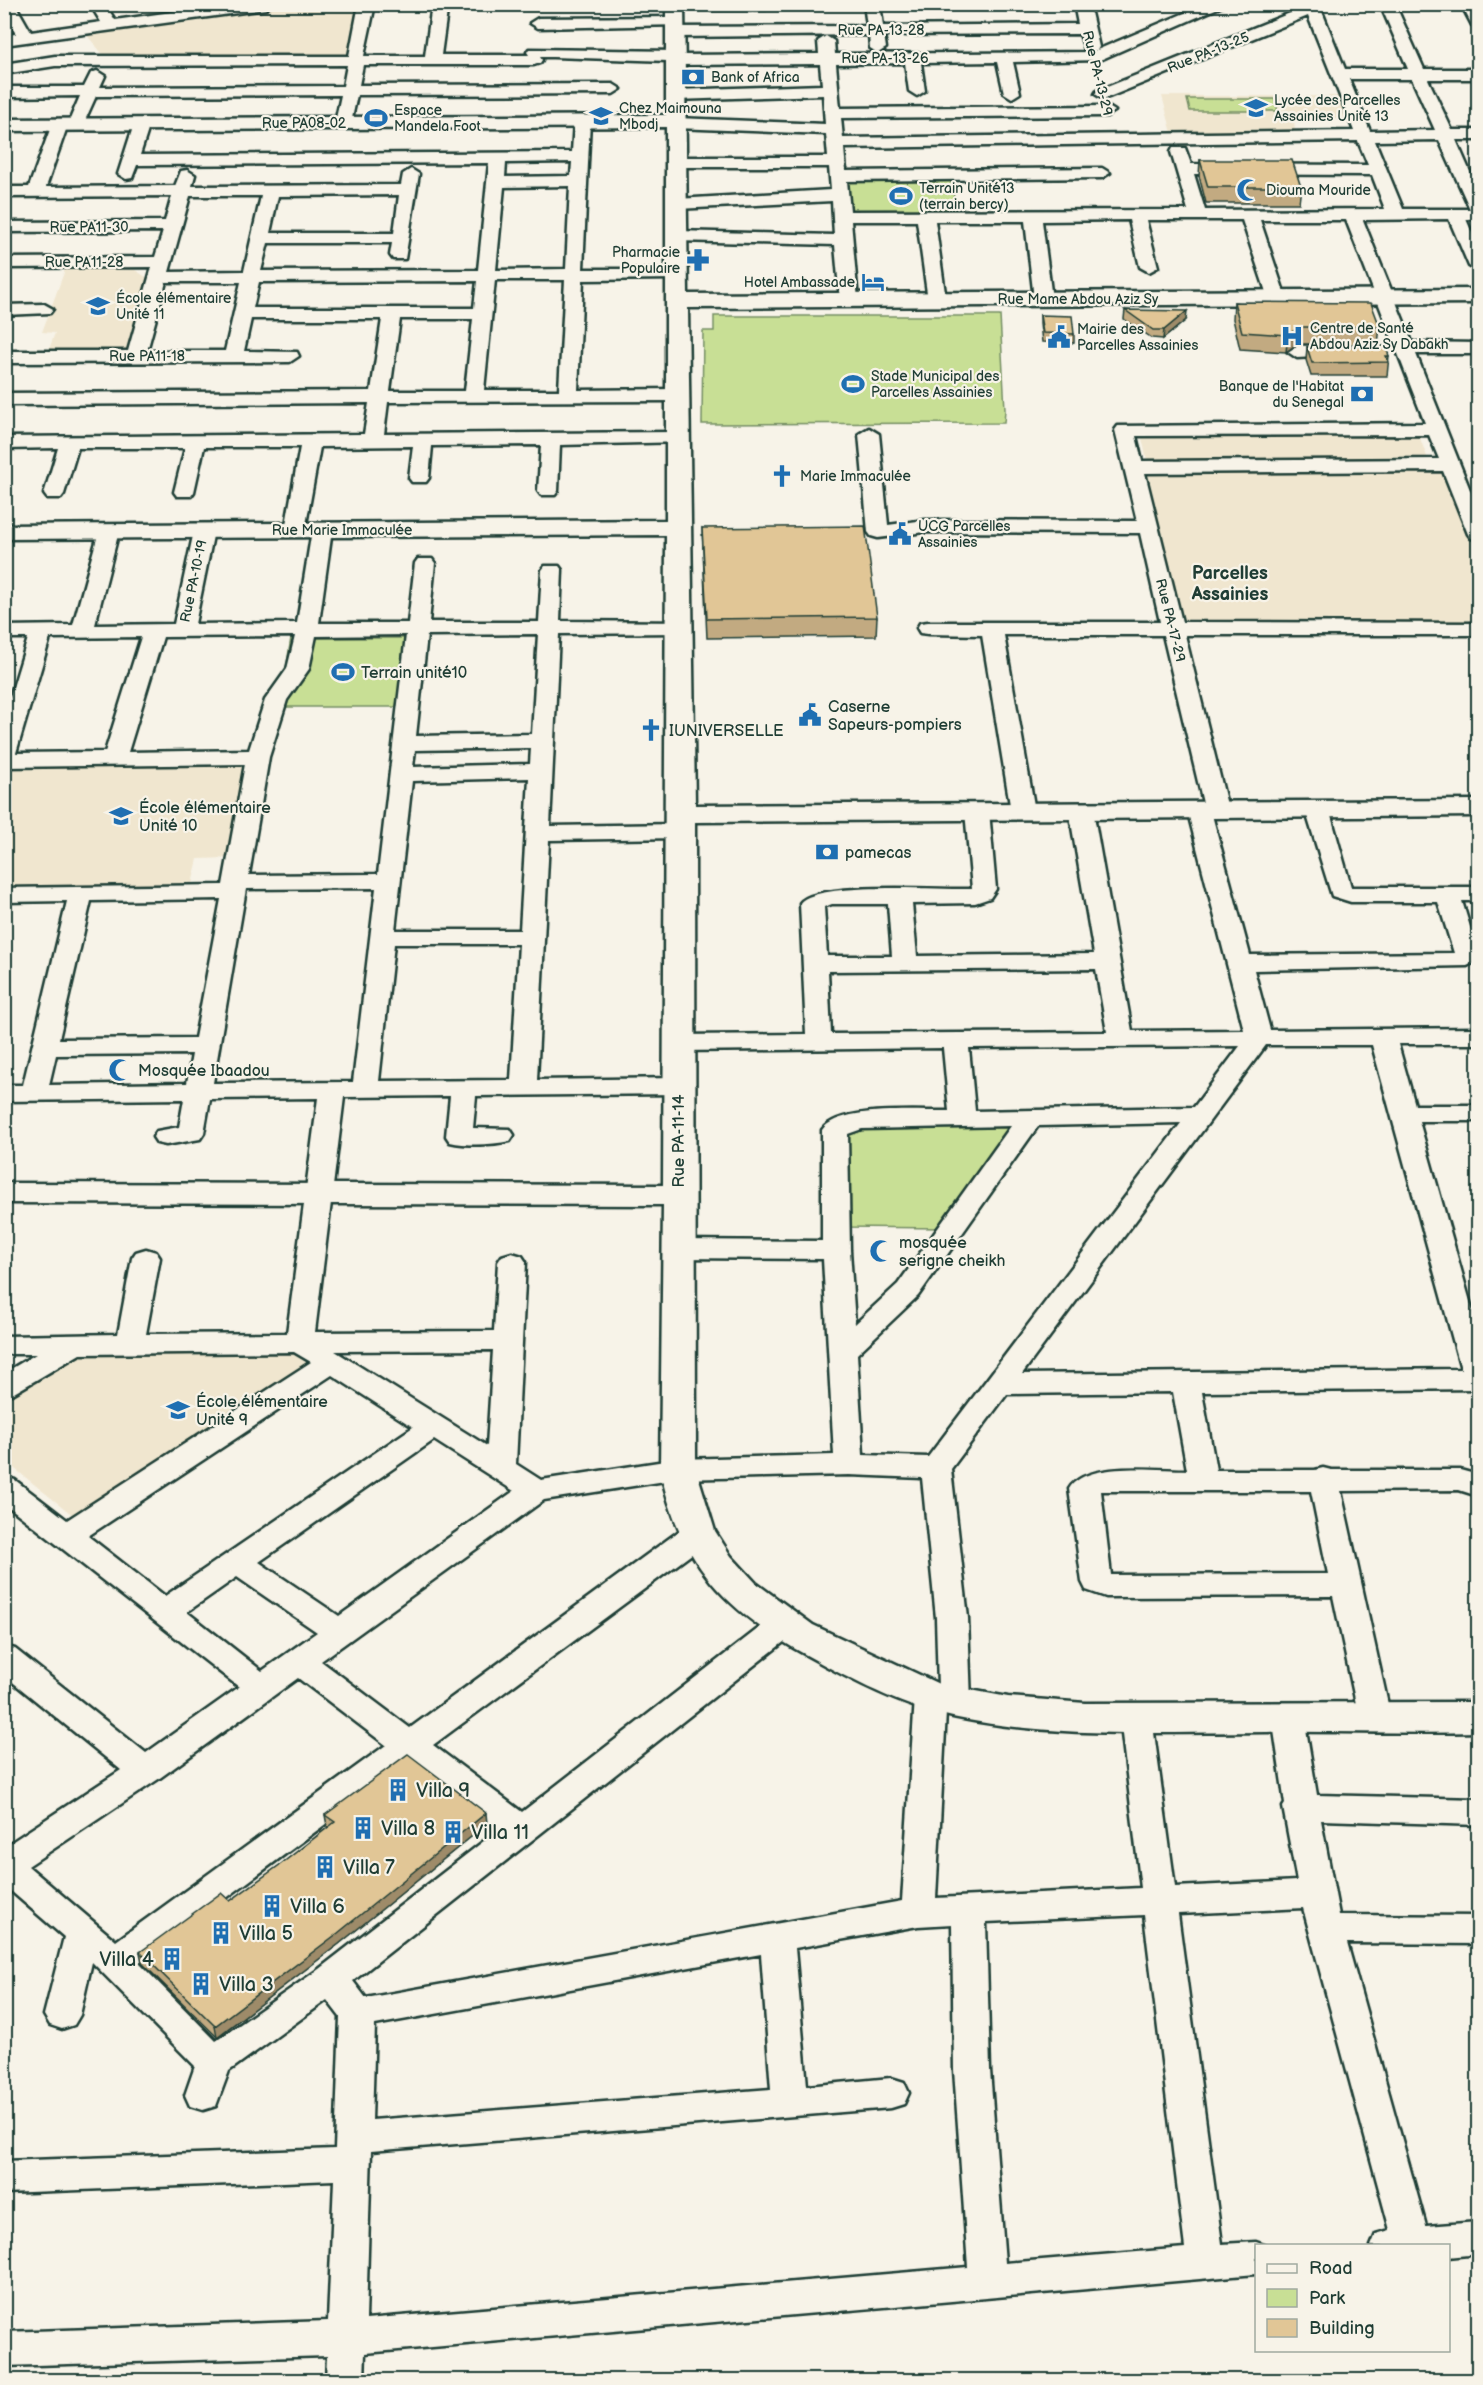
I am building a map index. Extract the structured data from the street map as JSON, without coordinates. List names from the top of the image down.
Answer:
{
  "streets": {
    "street": [
      "Rue PA-13-28",
      "Rue PA-13-25",
      "Rue PA-13-26",
      "Rue PA-13-29",
      "Rue PA08-02",
      "Rue PA11-30",
      "Rue PA11-28",
      "Rue Mame Abdou Aziz Sy",
      "Rue PA11-18",
      "Rue Marie Immaculée",
      "Rue PA-10-19",
      "Rue PA-17-29",
      "Rue PA-11-14"
    ]
  },
  "crossings": [
    ["Rue PA-13-28", "Rue PA-13-29"],
    ["Rue PA-13-28", "Rue PA-11-14"],
    ["Rue PA-13-25", "Rue PA-13-29"],
    ["Rue PA-13-26", "Rue PA-13-29"],
    ["Rue PA-13-26", "Rue PA-11-14"],
    ["Rue PA08-02", "Rue PA-11-14"],
    ["Rue PA11-28", "Rue PA-11-14"],
    ["Rue Mame Abdou Aziz Sy", "Rue PA-11-14"],
    ["Rue Marie Immaculée", "Rue PA-10-19"],
    ["Rue Marie Immaculée", "Rue PA-11-14"]
  ],
  "districts": ["Parcelles Assainies"],
  "places": {
    "bank": ["Bank of Africa", "Banque de l'Habitat du Senegal", "pamecas"],
    "school or university": [
      "Lycée des Parcelles Assainies Unité 13",
      "Chez Maimouna Mbodj",
      "École élémentaire Unité 11",
      "École élémentaire Unité 10",
      "École élémentaire Unité 9"
    ],
    "sports": [
      "Espace Mandela Foot",
      "Terrain Unité13 (terrain bercy)",
      "Stade Municipal des Parcelles Assainies",
      "Terrain unité10"
    ],
    "mosque": ["Diouma Mouride", "Mosquée Ibaadou", "mosquée serigne cheikh"],
    "pharmacy": ["Pharmacie Populaire"],
    "hotel": ["Hotel Ambassade"],
    "hospital": ["Centre de Santé Abdou Aziz Sy Dabakh"],
    "public building": ["Mairie des Parcelles Assainies", "UCG Parcelles Assainies", "Caserne Sapeurs-pompiers"],
    "church": ["Marie Immaculée", "IUNIVERSELLE"],
    "building": [
      "Villa 9",
      "Villa 8",
      "Villa 11",
      "Villa 7",
      "Villa 6",
      "Villa 5",
      "Villa 4",
      "Villa 3"
    ]
  },
  "legend": ["Road", "Park", "Building"]
}
